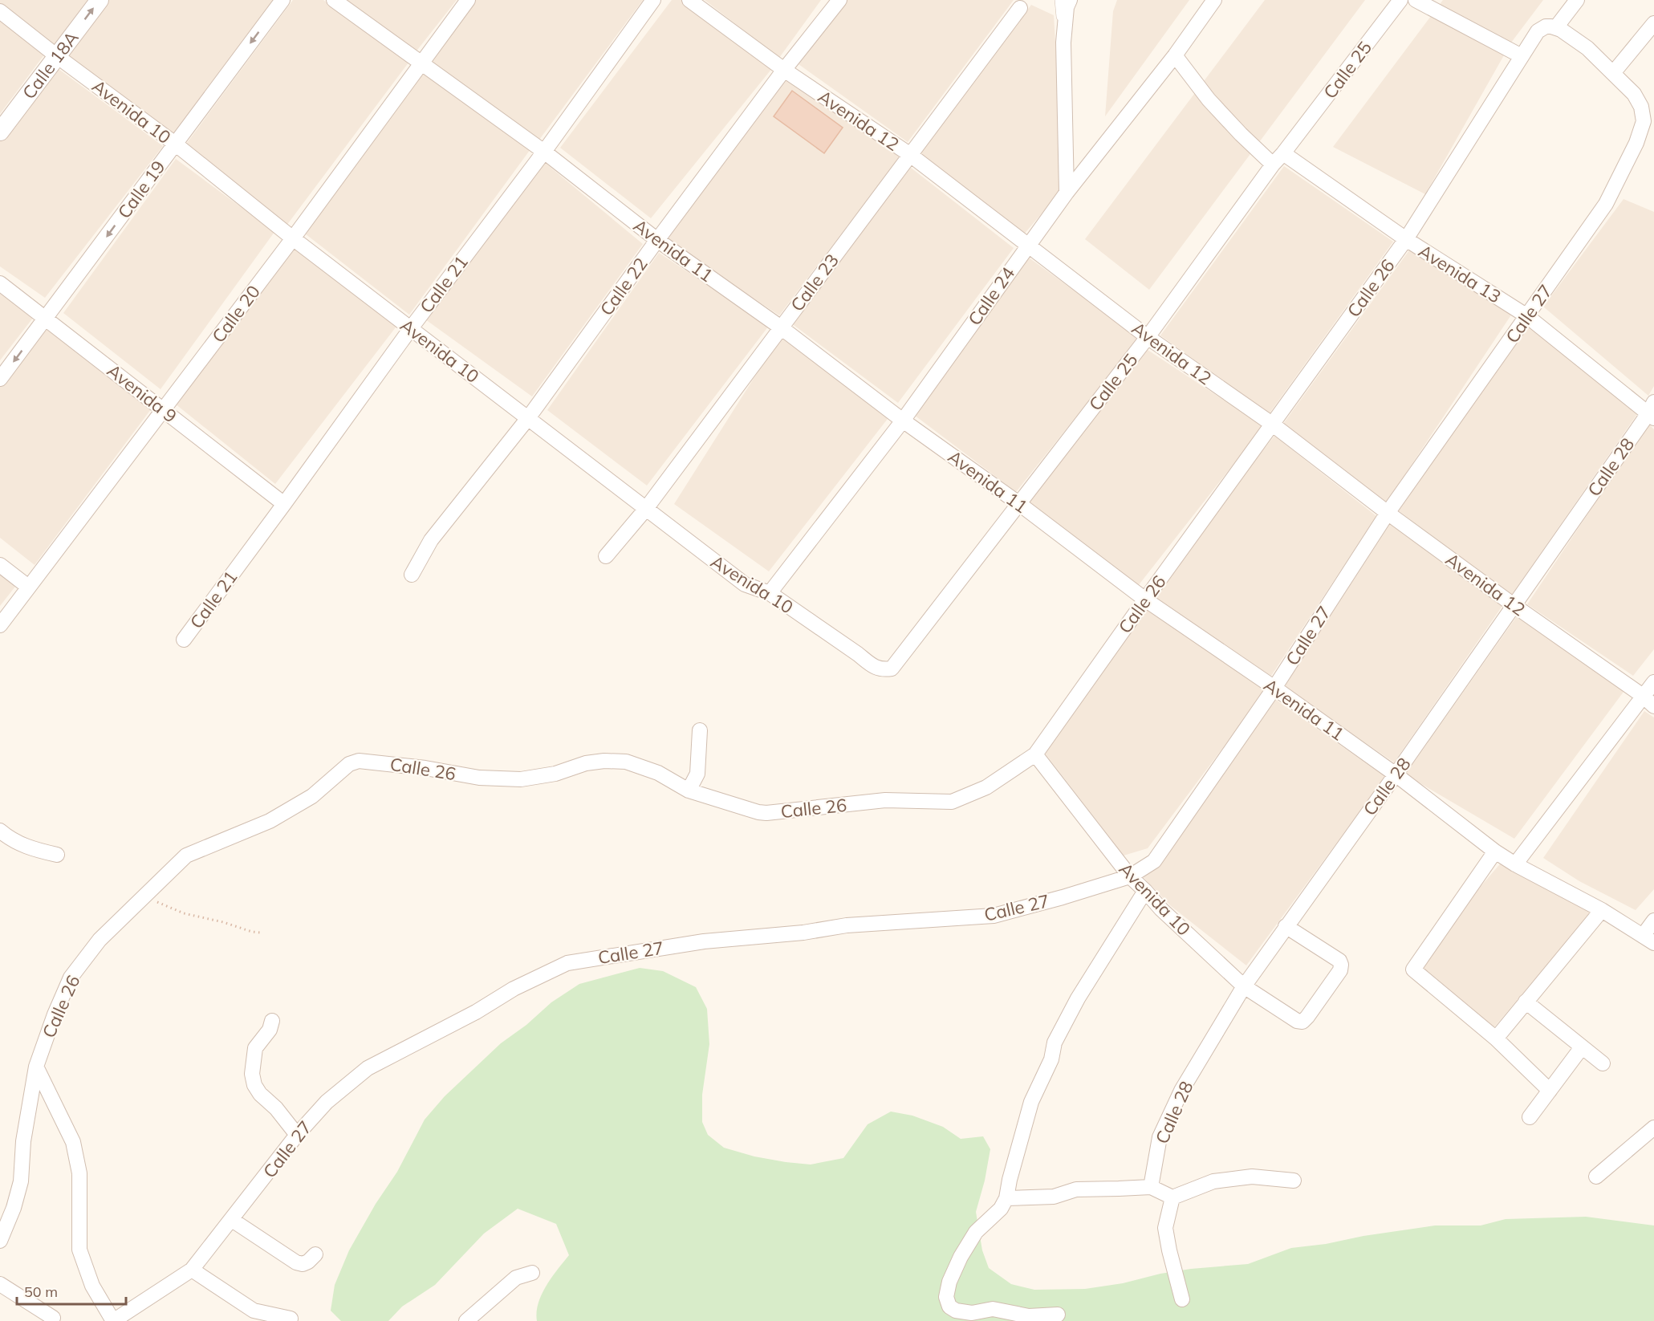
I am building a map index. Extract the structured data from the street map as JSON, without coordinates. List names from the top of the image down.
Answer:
{
  "streets": {
    "street": [
      "Calle 18A",
      "Calle 25",
      "Avenida 10",
      "Avenida 12",
      "Calle 19",
      "Avenida 11",
      "Avenida 13",
      "Calle 23",
      "Calle 21",
      "Calle 22",
      "Calle 26",
      "Calle 24",
      "Calle 20",
      "Calle 27",
      "Avenida 9",
      "Calle 28"
    ]
  },
  "crossings": [
    ["Calle 18A", "Avenida 10"],
    ["Calle 25", "Avenida 10"],
    ["Calle 25", "Avenida 12"],
    ["Calle 25", "Avenida 11"],
    ["Calle 25", "Avenida 13"],
    ["Avenida 10", "Calle 19"],
    ["Avenida 10", "Calle 23"],
    ["Avenida 10", "Calle 21"],
    ["Avenida 10", "Calle 22"],
    ["Avenida 10", "Calle 26"],
    ["Avenida 10", "Calle 24"],
    ["Avenida 10", "Calle 20"],
    ["Avenida 10", "Calle 27"],
    ["Avenida 10", "Calle 28"],
    ["Avenida 12", "Calle 23"],
    ["Avenida 12", "Calle 22"],
    ["Avenida 12", "Calle 26"],
    ["Avenida 12", "Calle 24"],
    ["Avenida 12", "Calle 27"],
    ["Avenida 12", "Calle 28"],
    ["Calle 19", "Avenida 9"],
    ["Avenida 11", "Calle 23"],
    ["Avenida 11", "Calle 21"],
    ["Avenida 11", "Calle 22"],
    ["Avenida 11", "Calle 26"],
    ["Avenida 11", "Calle 24"],
    ["Avenida 11", "Calle 20"],
    ["Avenida 11", "Calle 27"],
    ["Avenida 11", "Calle 28"],
    ["Avenida 13", "Calle 26"],
    ["Avenida 13", "Calle 27"],
    ["Avenida 13", "Calle 28"],
    ["Calle 21", "Avenida 9"],
    ["Calle 20", "Avenida 9"]
  ],
  "one_way": ["Calle 18A", "Calle 19"],
  "scale_bar": "50 m"
}
